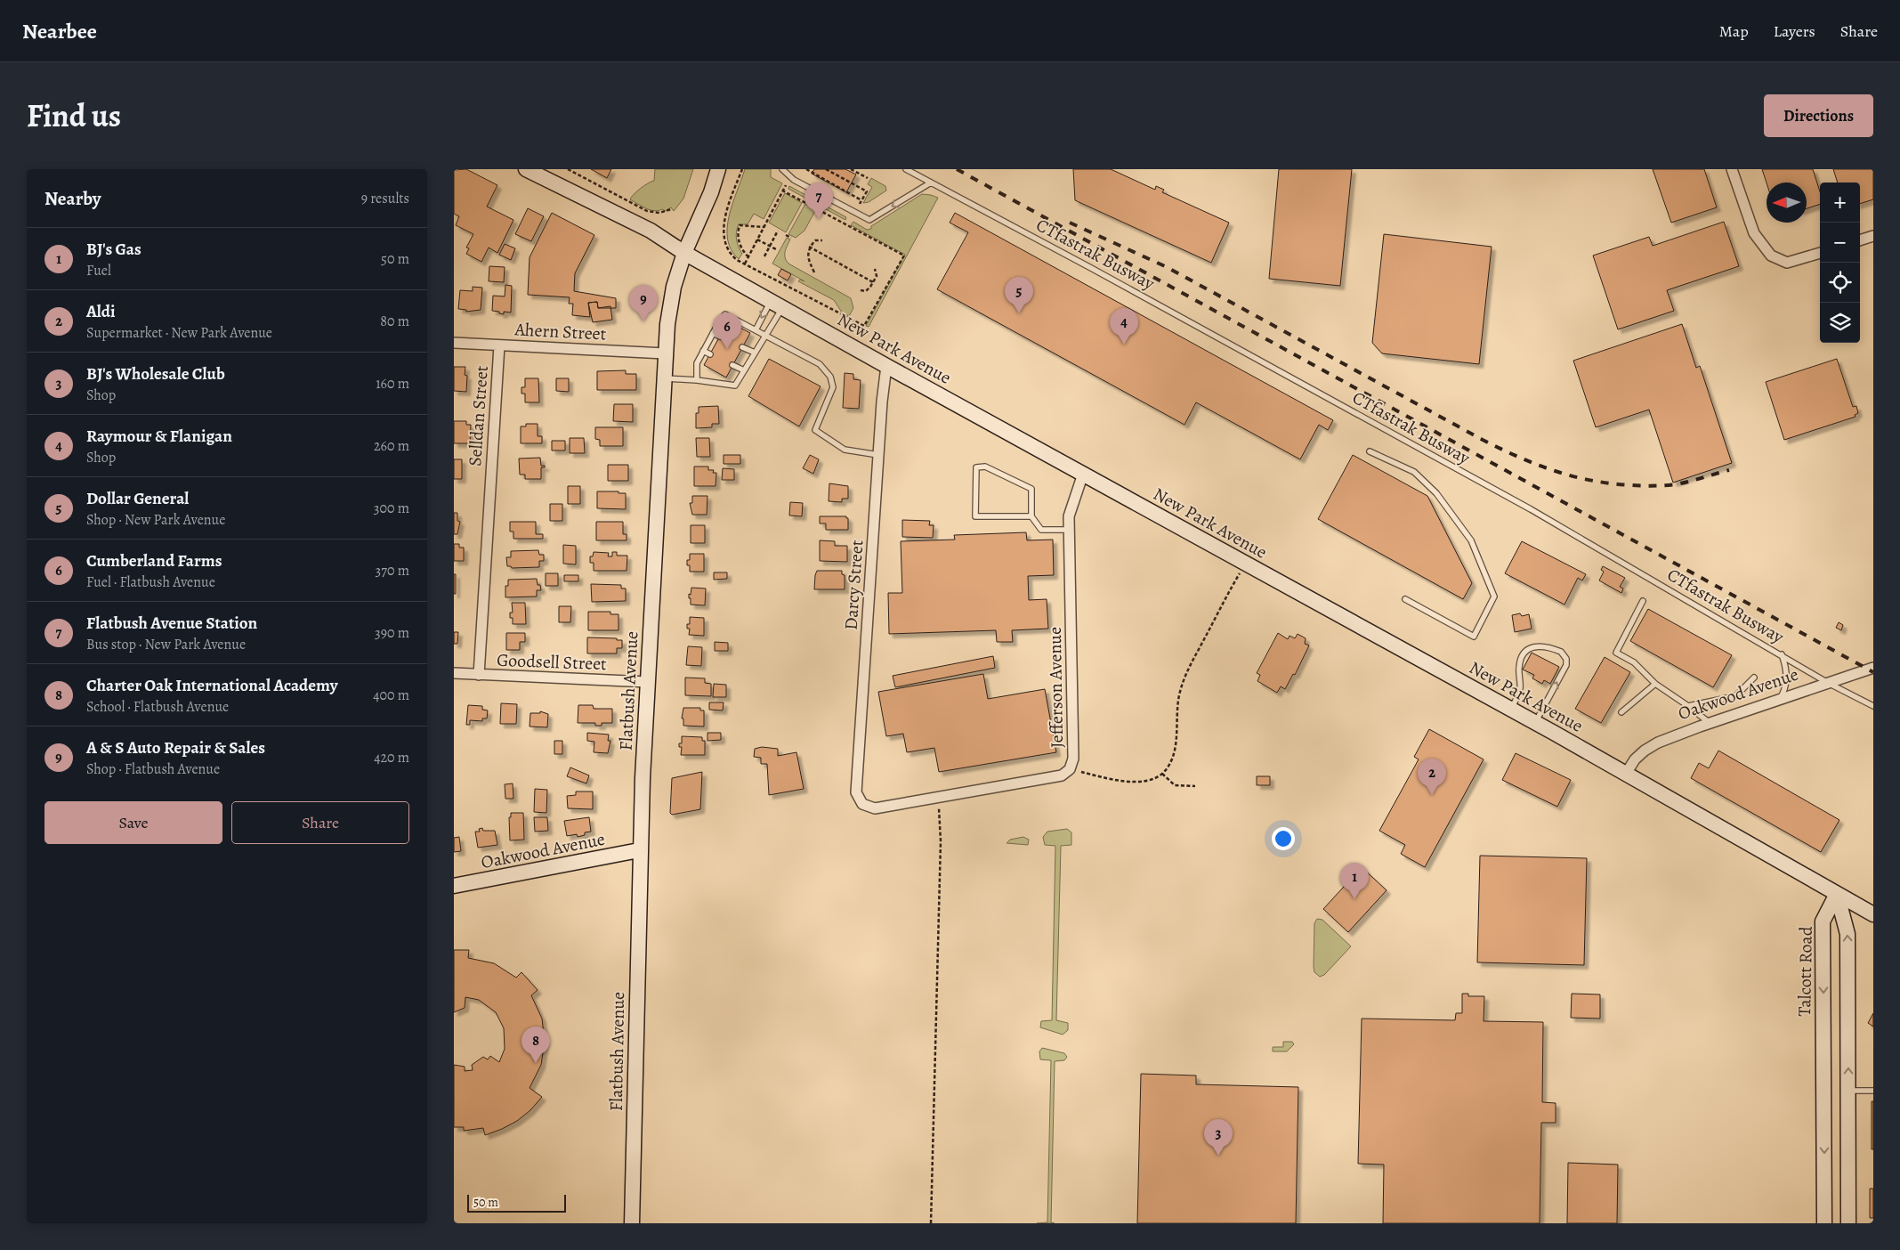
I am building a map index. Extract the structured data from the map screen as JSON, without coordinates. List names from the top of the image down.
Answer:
{
  "streets": {
    "street": [
      "Ahern Street",
      "New Park Avenue",
      "Selldan Street",
      "Darcy Street",
      "Goodsell Street",
      "Jefferson Avenue",
      "Flatbush Avenue",
      "Oakwood Avenue",
      "Talcott Road"
    ],
    "lane": ["CTfastrak Busway"]
  },
  "crossings": [
    ["CTfastrak Busway", "Oakwood Avenue"],
    ["Ahern Street", "Selldan Street"],
    ["Ahern Street", "Flatbush Avenue"],
    ["New Park Avenue", "Darcy Street"],
    ["New Park Avenue", "Jefferson Avenue"],
    ["New Park Avenue", "Flatbush Avenue"],
    ["New Park Avenue", "Oakwood Avenue"],
    ["New Park Avenue", "Talcott Road"],
    ["Selldan Street", "Goodsell Street"],
    ["Darcy Street", "Jefferson Avenue"],
    ["Goodsell Street", "Flatbush Avenue"],
    ["Flatbush Avenue", "Oakwood Avenue"]
  ],
  "scale_bar": "50 m",
  "north": "left",
  "page": {
    "header": "Nearbee",
    "nav": ["Map", "Layers", "Share"],
    "title": "Find us",
    "buttons": [
      "Directions",
      ["Save", "Share"]
    ],
    "heading": ["Nearby", "9 results"],
    "map_buttons": ["+", "−"],
    "pins": [
      "7",
      "5",
      "9",
      "4",
      "6",
      "2",
      "1",
      "8",
      "3"
    ],
    "list": [
      {
        "mark": "1",
        "name": "BJ's Gas",
        "note": "Fuel",
        "value": "50 m"
      },
      {
        "mark": "2",
        "name": "Aldi",
        "note": "Supermarket · New Park Avenue",
        "value": "80 m"
      },
      {
        "mark": "3",
        "name": "BJ's Wholesale Club",
        "note": "Shop",
        "value": "160 m"
      },
      {
        "mark": "4",
        "name": "Raymour & Flanigan",
        "note": "Shop",
        "value": "260 m"
      },
      {
        "mark": "5",
        "name": "Dollar General",
        "note": "Shop · New Park Avenue",
        "value": "300 m"
      },
      {
        "mark": "6",
        "name": "Cumberland Farms",
        "note": "Fuel · Flatbush Avenue",
        "value": "370 m"
      },
      {
        "mark": "7",
        "name": "Flatbush Avenue Station",
        "note": "Bus stop · New Park Avenue",
        "value": "390 m"
      },
      {
        "mark": "8",
        "name": "Charter Oak International Academy",
        "note": "School · Flatbush Avenue",
        "value": "400 m"
      },
      {
        "mark": "9",
        "name": "A & S Auto Repair & Sales",
        "note": "Shop · Flatbush Avenue",
        "value": "420 m"
      }
    ],
    "scale": "50 m"
  }
}
